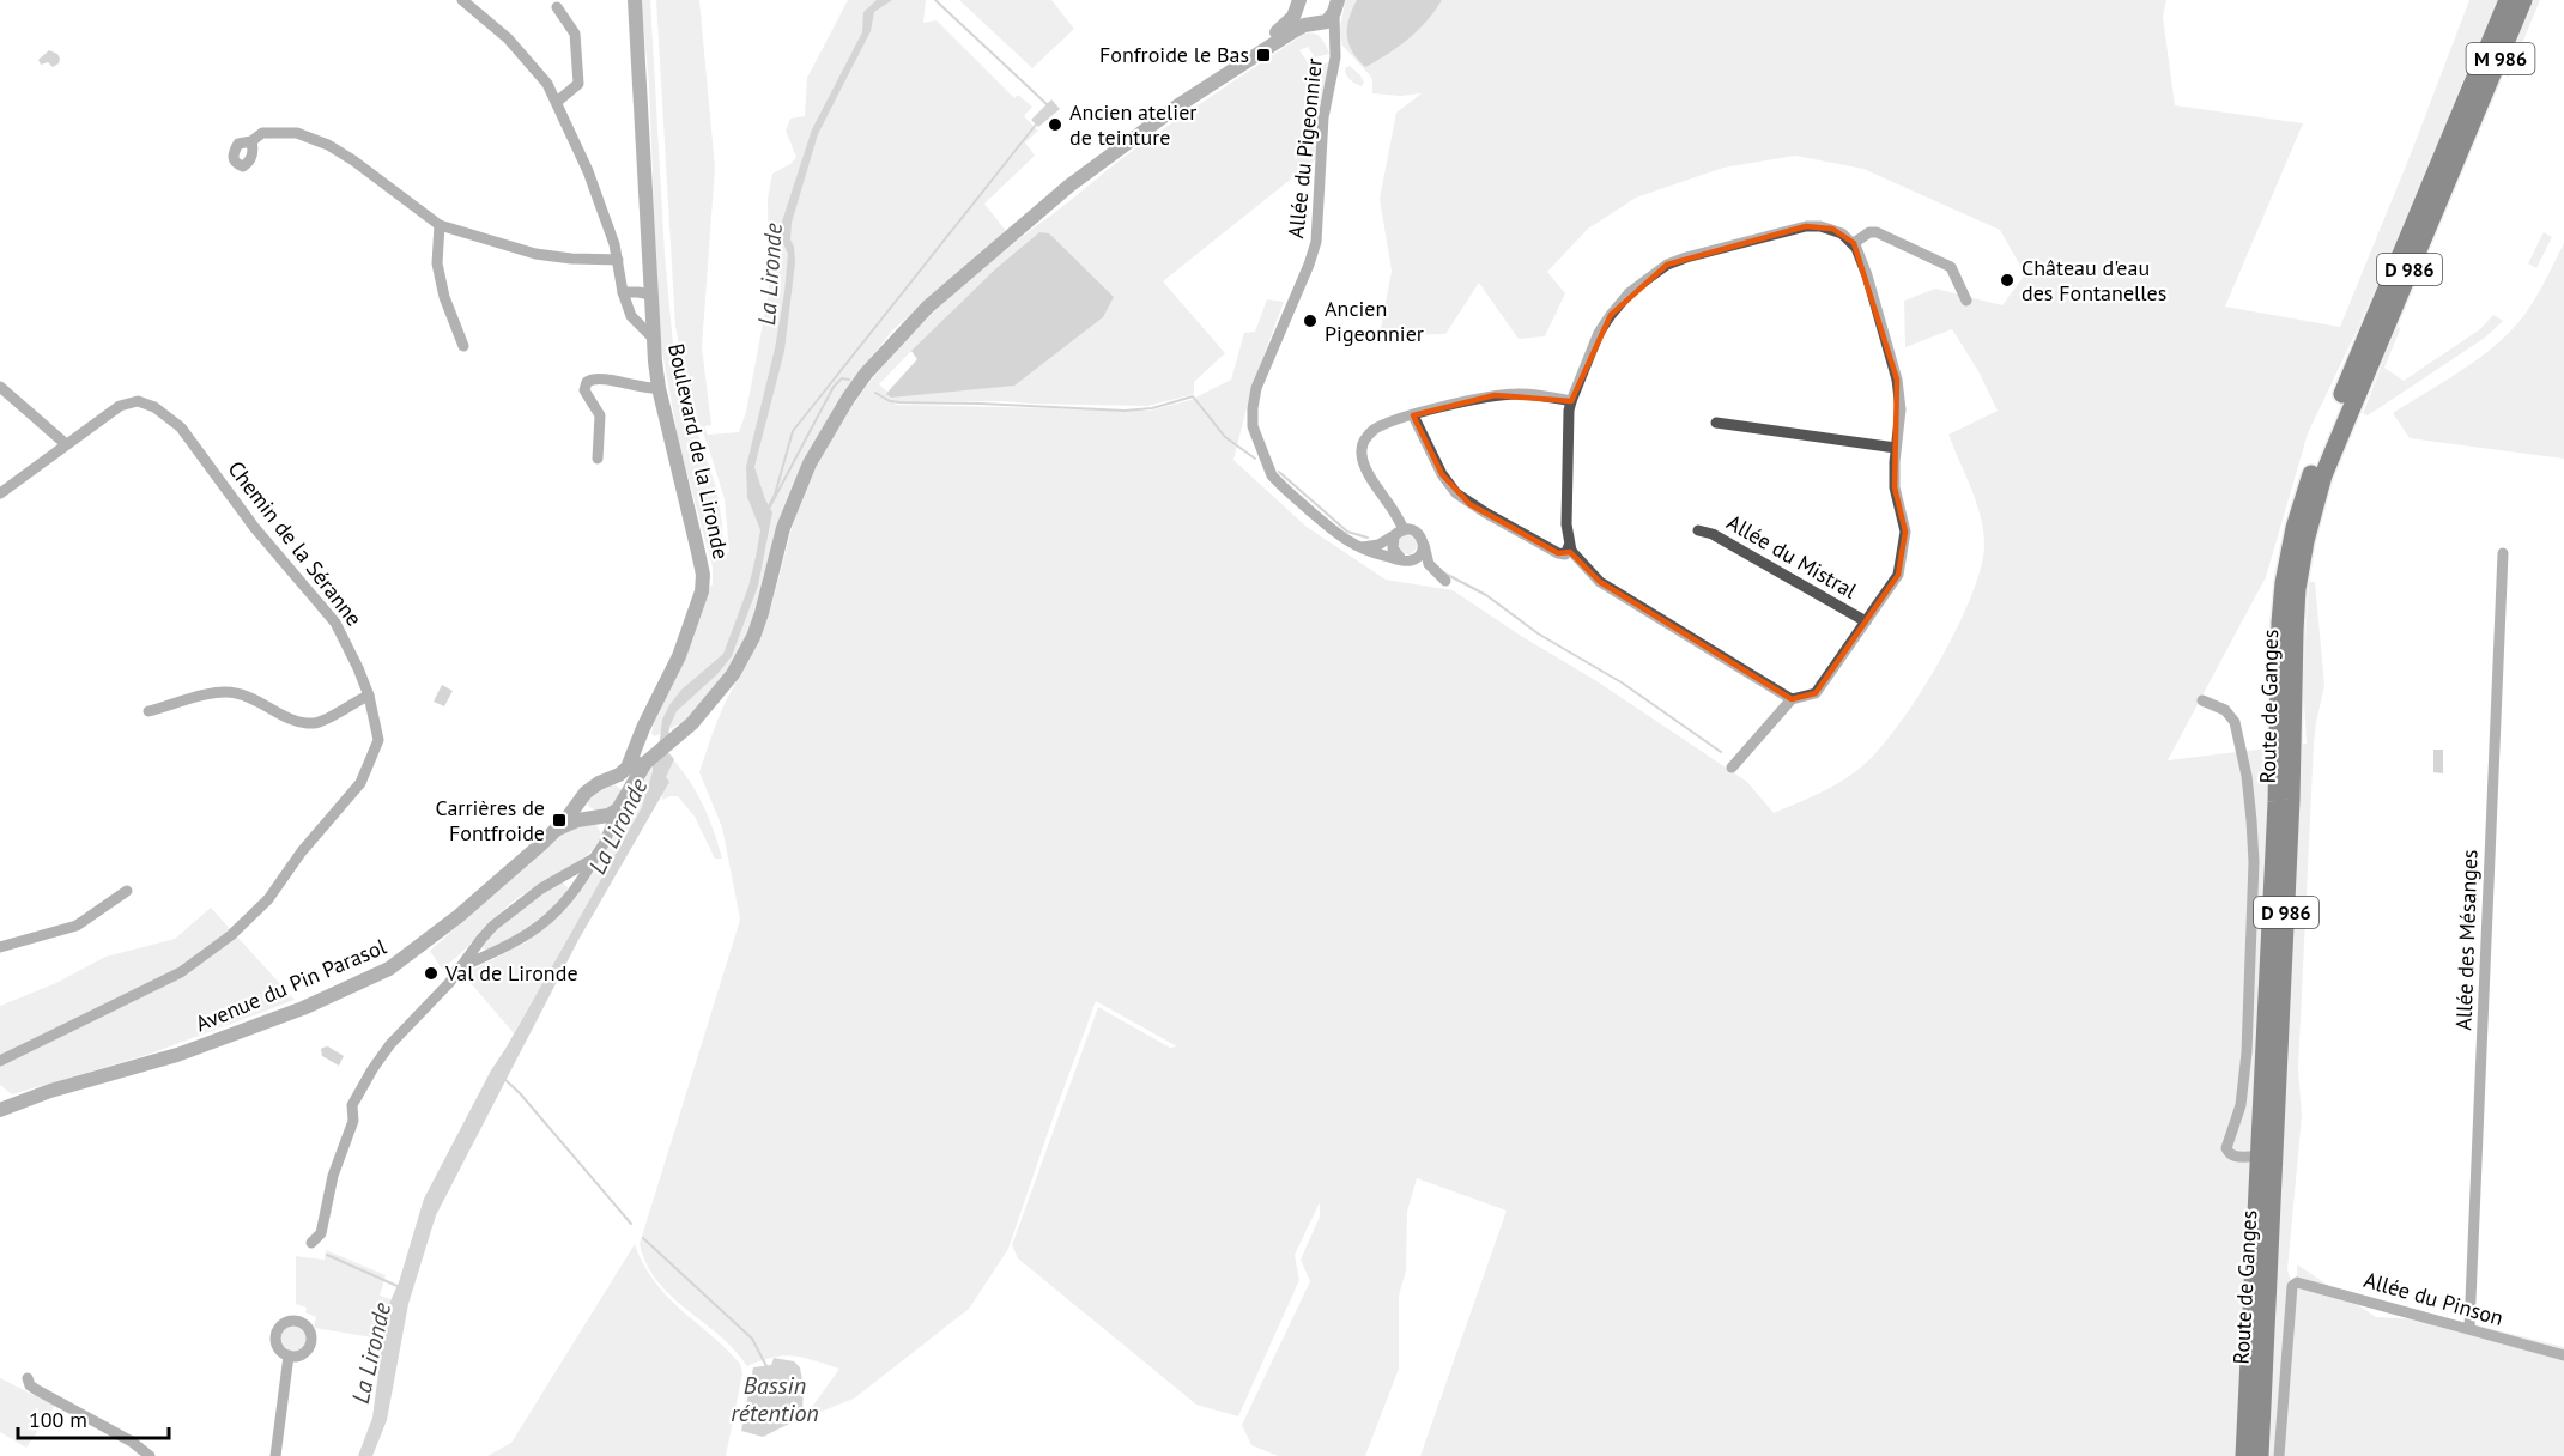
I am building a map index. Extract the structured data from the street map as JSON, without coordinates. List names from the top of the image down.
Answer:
{
  "streets": {
    "main road": ["D 986", "Route de Ganges"],
    "street": [
      "Allée du Pigeonnier",
      "Boulevard de la Lironde",
      "Chemin de la Séranne",
      "Allée du Mistral",
      "Allée des Mésanges",
      "Avenue du Pin Parasol",
      "Allée du Pinson"
    ]
  },
  "crossings": [
    ["Boulevard de la Lironde", "Avenue du Pin Parasol"],
    ["Allée des Mésanges", "Allée du Pinson"]
  ],
  "water": ["La Lironde", "Bassin rétention"],
  "places": {
    "transit": ["Fonfroide le Bas", "Carrières de Fontfroide"],
    "other": [
      "Ancien atelier de teinture",
      "Château d'eau des Fontanelles",
      "Ancien Pigeonnier",
      "Val de Lironde"
    ]
  },
  "scale_bar": "100 m"
}
